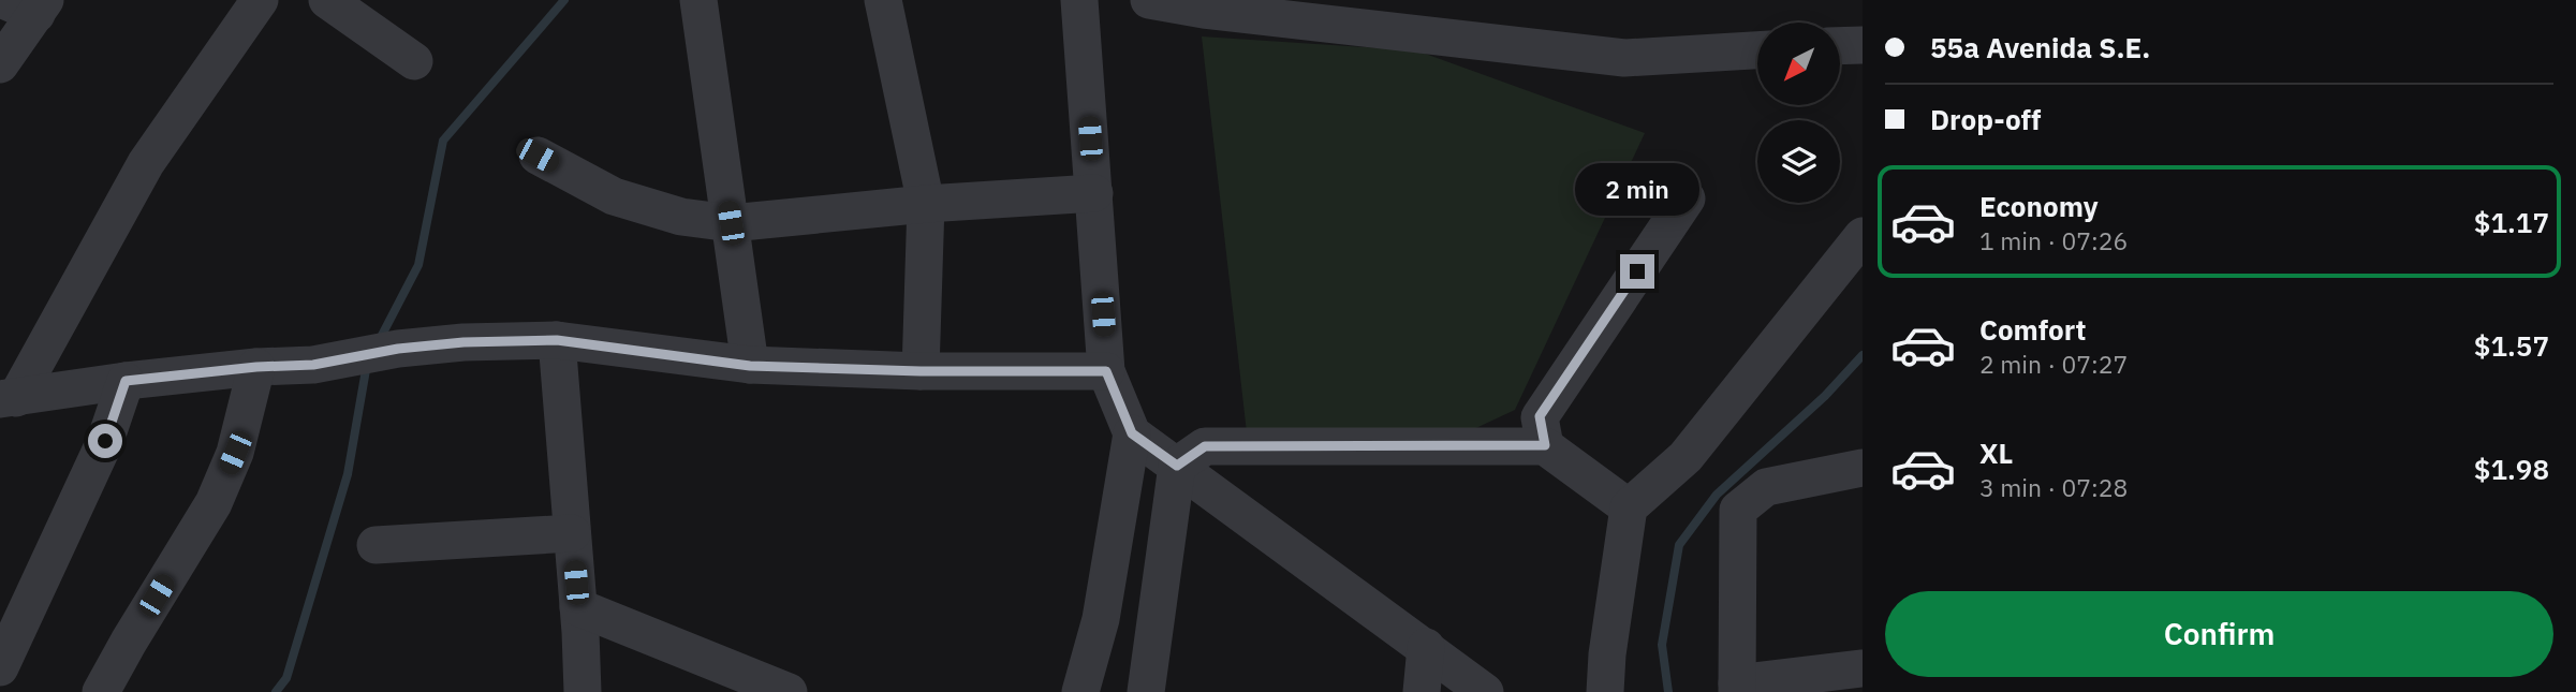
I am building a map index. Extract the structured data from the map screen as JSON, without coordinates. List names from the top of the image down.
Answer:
{
  "north": "bottom left",
  "page": {
    "banner": ["55a Avenida S.E.", "Drop-off"],
    "bubble": "2 min",
    "list": [
      {
        "name": "Economy",
        "note": "1 min · 07:26",
        "value": "$1.17"
      },
      {
        "name": "Comfort",
        "note": "2 min · 07:27",
        "value": "$1.57"
      },
      {
        "name": "XL",
        "note": "3 min · 07:28",
        "value": "$1.98"
      }
    ],
    "buttons": "Confirm"
  }
}
